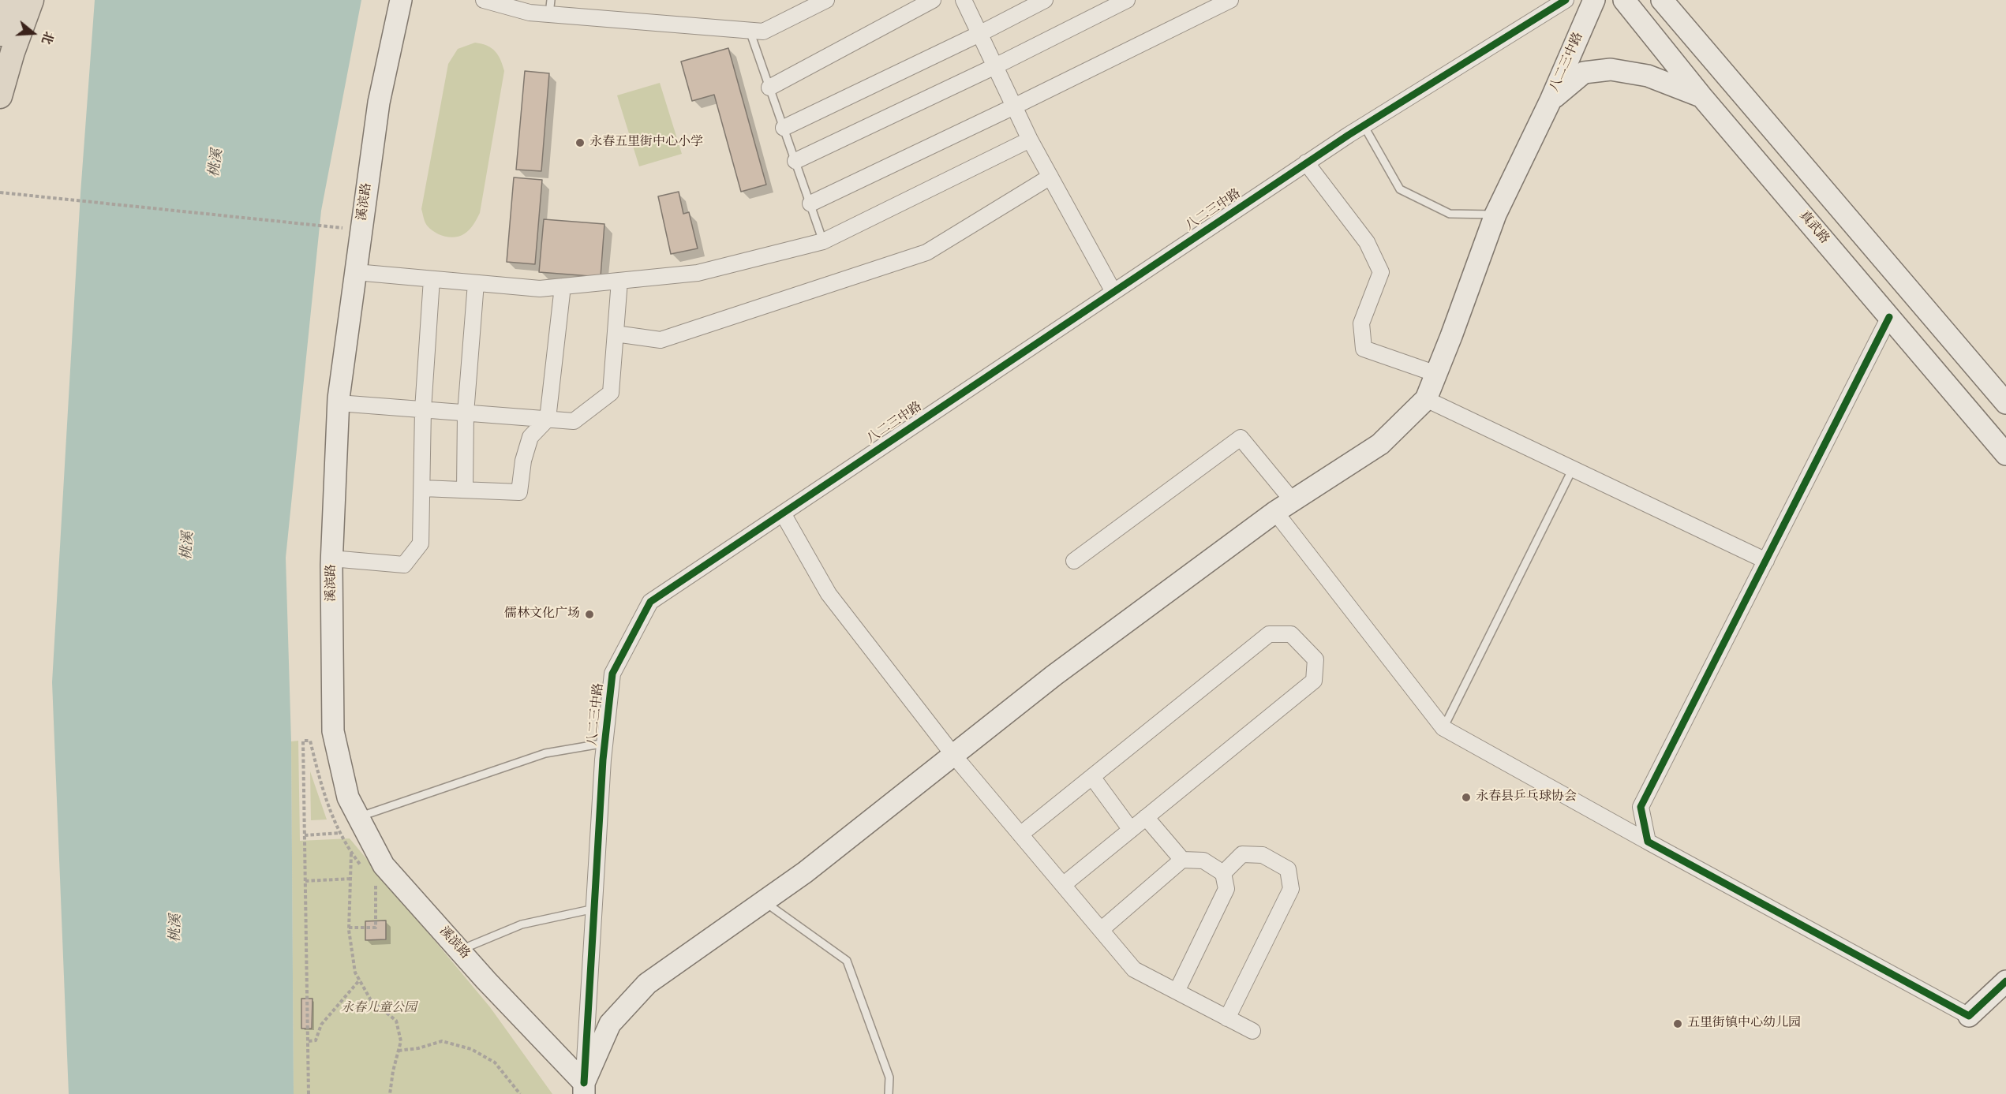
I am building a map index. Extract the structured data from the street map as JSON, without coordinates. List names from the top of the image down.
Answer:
{
  "streets": {
    "main road": ["八二三中路", "溪滨路", "真武路"]
  },
  "crossings": [
    ["八二三中路", "溪滨路"]
  ],
  "water": ["桃溪"],
  "parks": ["永春儿童公园"],
  "places": [
    "永春五里街中心小学",
    "儒林文化广场",
    "永春县乒乓球协会",
    "五里街镇中心幼儿园"
  ],
  "north": "right"
}
